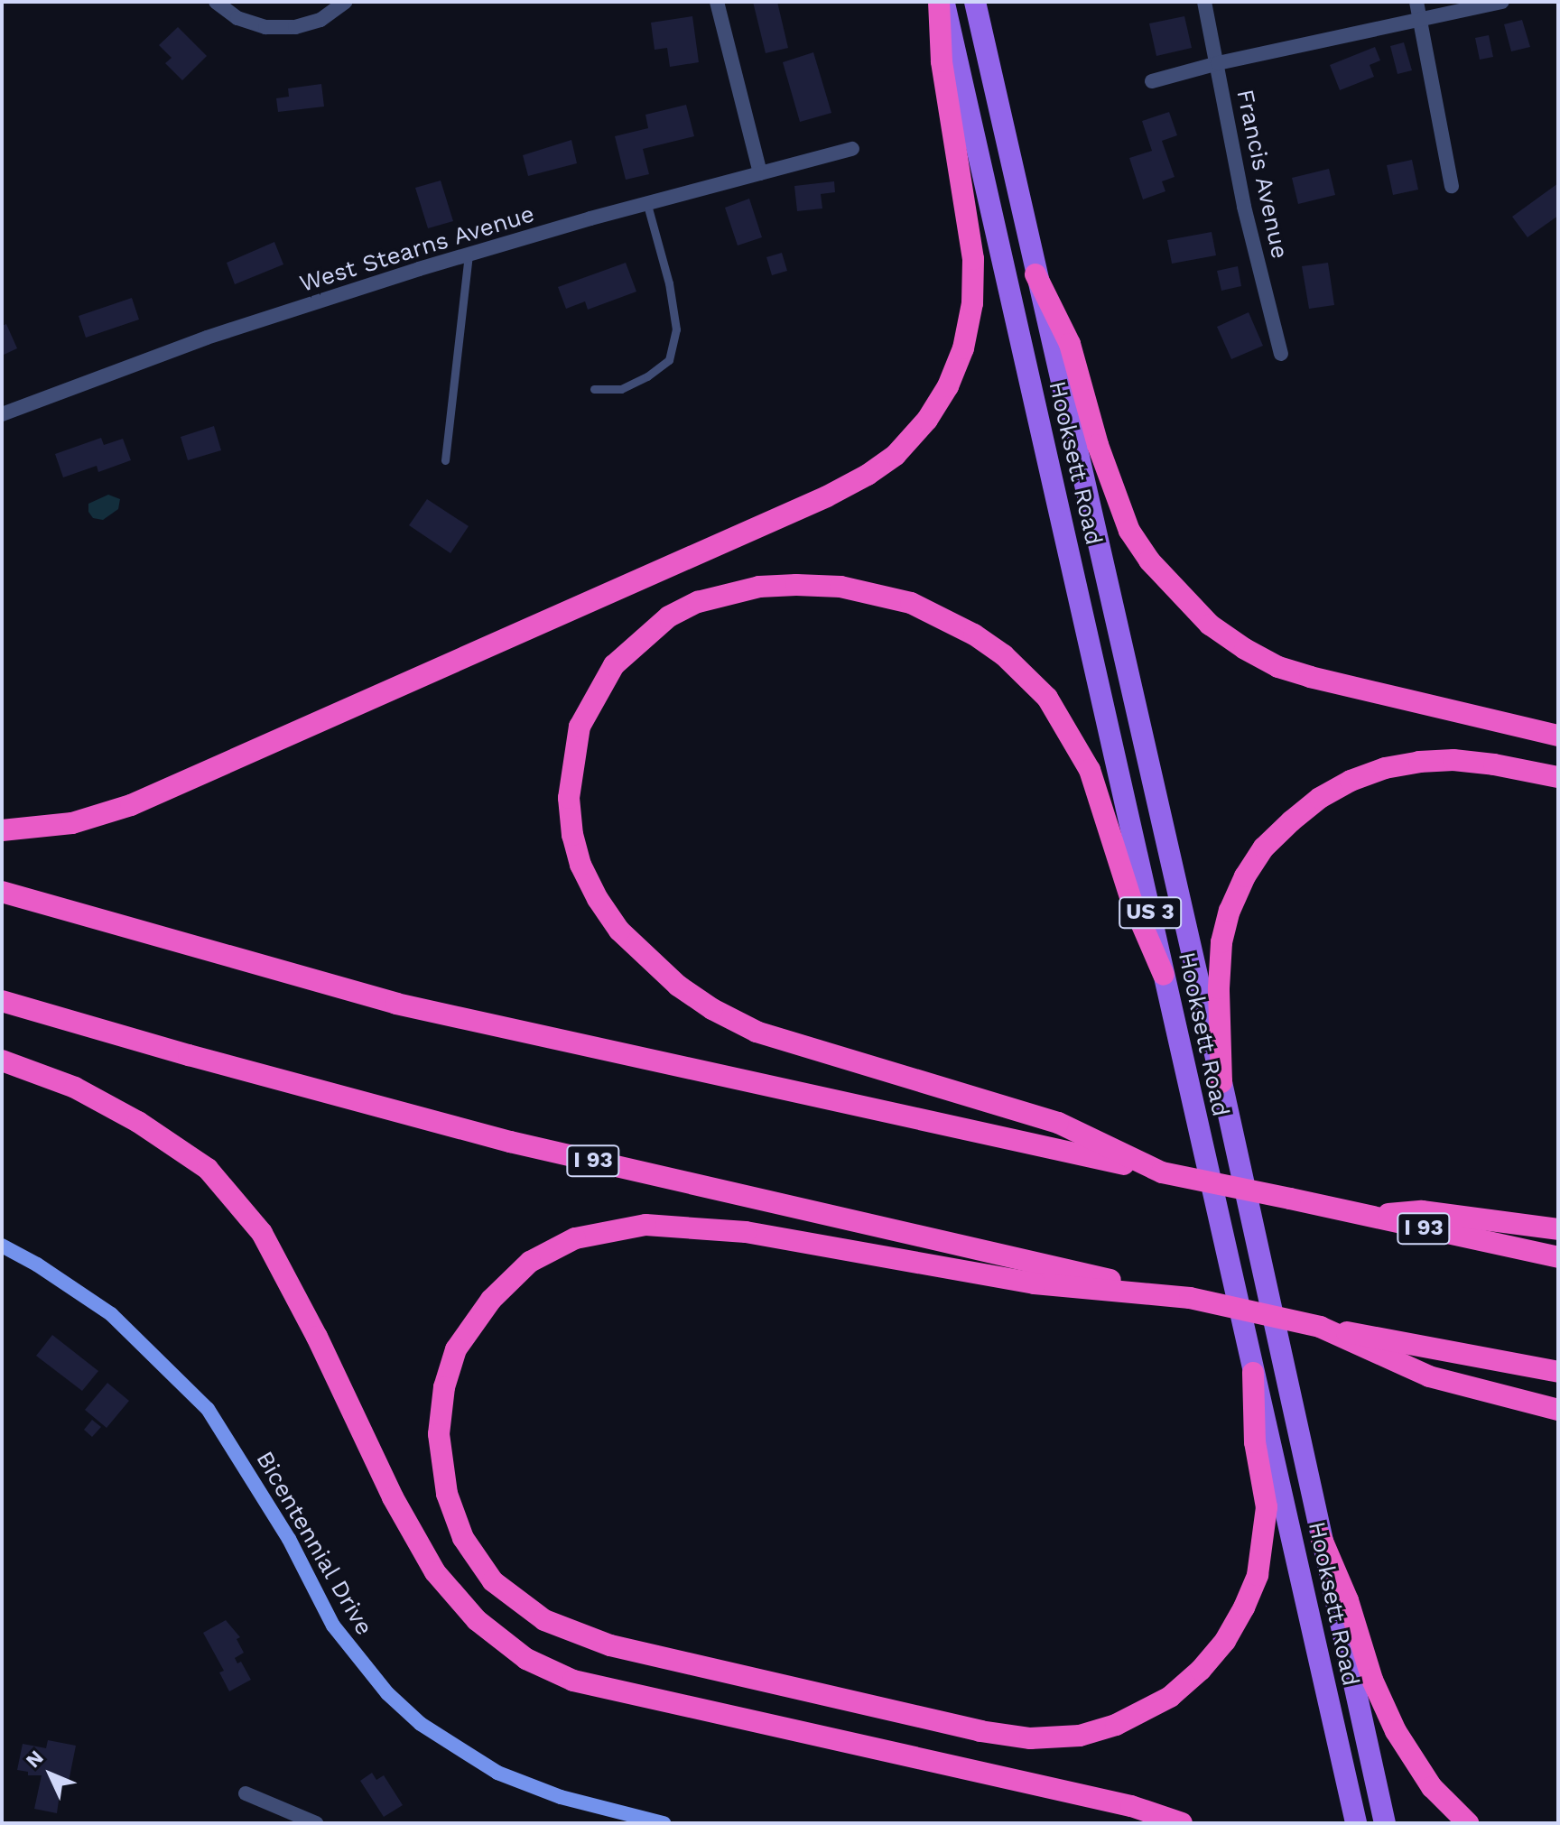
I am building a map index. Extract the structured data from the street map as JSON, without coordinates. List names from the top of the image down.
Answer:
{
  "streets": {
    "highway": ["I 93"],
    "main road": ["Hooksett Road", "US 3"],
    "street": ["Francis Avenue", "West Stearns Avenue", "Bicentennial Drive"]
  },
  "north": "top left"
}
